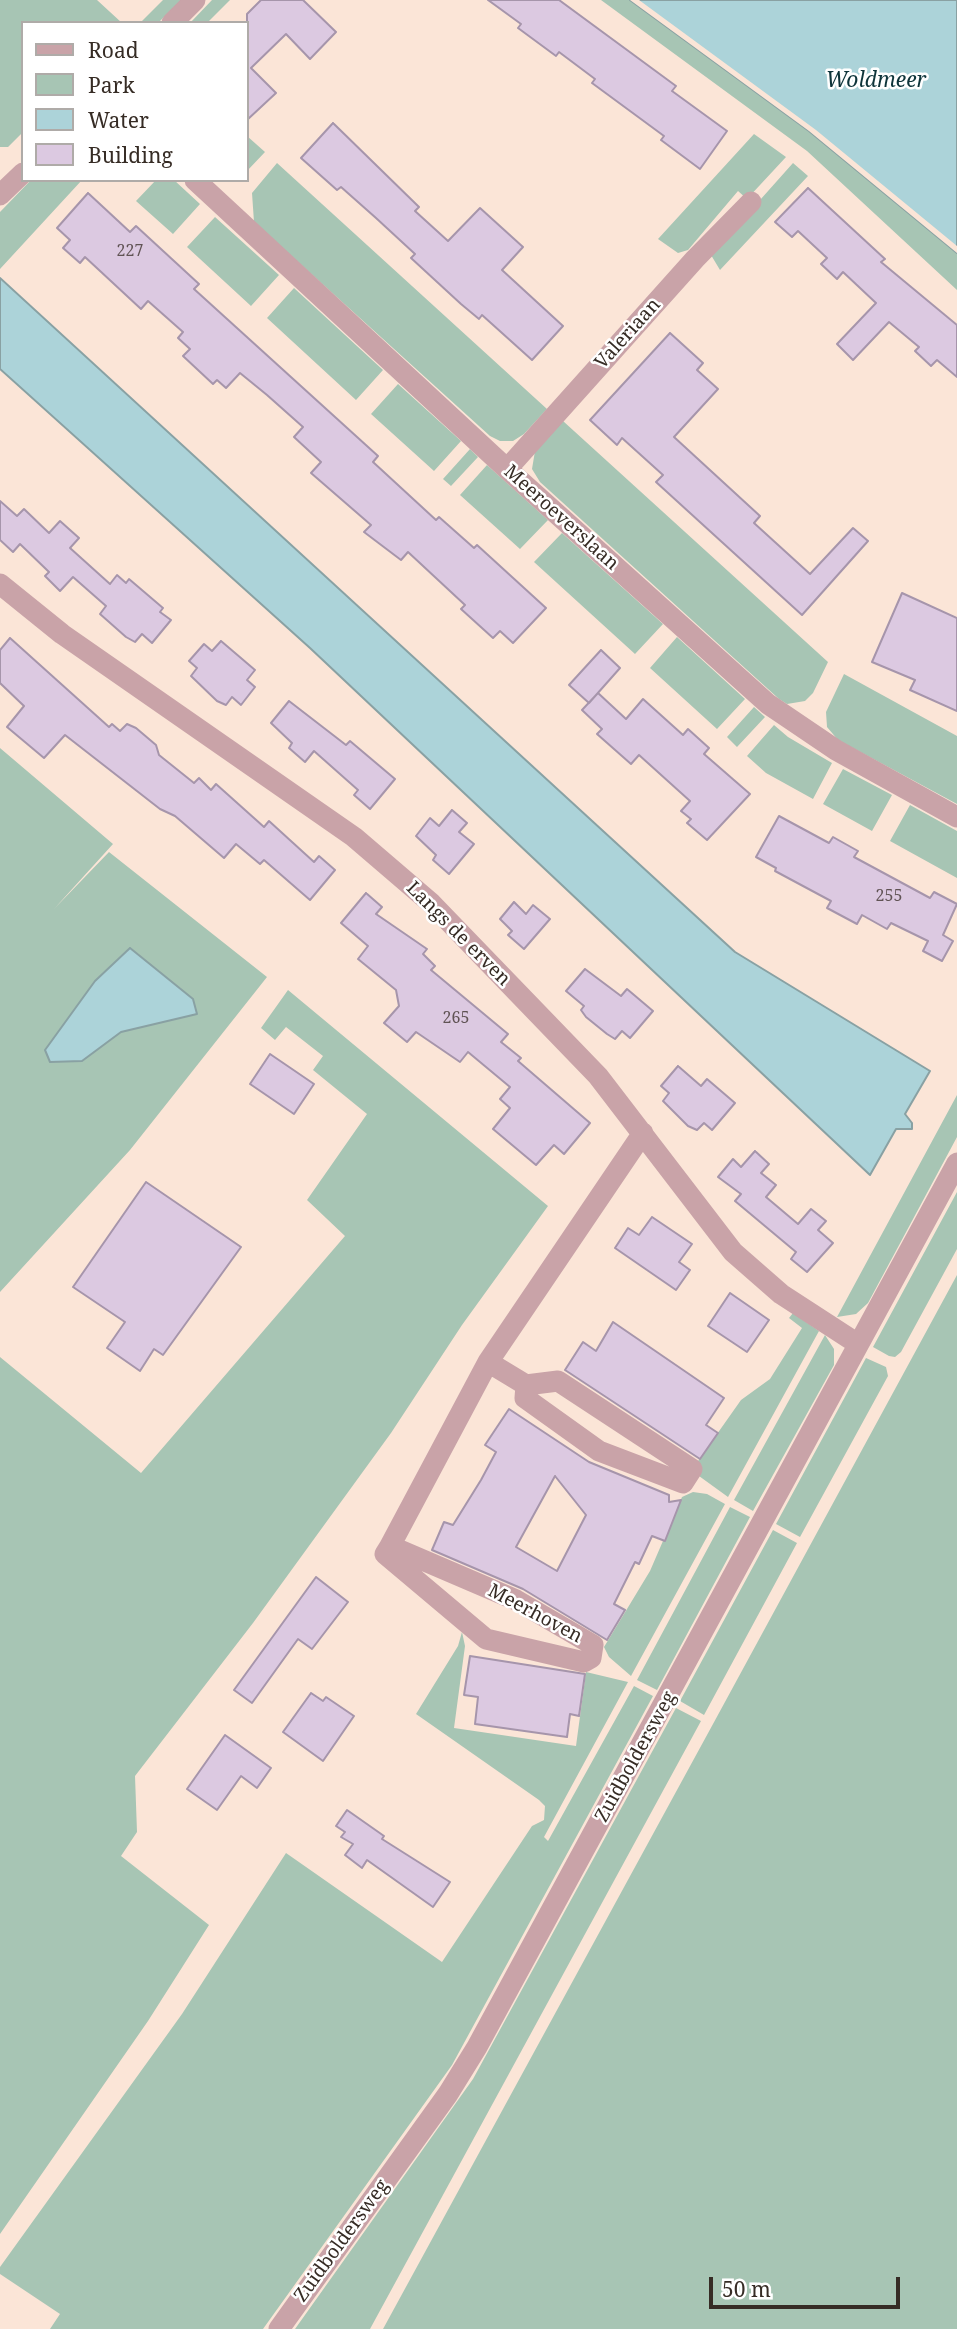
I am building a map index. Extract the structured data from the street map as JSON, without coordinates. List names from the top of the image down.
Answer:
{
  "streets": {
    "street": [
      "Valeriaan",
      "Meeroeverslaan",
      "Langs de erven",
      "Meerhoven",
      "Zuidboldersweg"
    ]
  },
  "crossings": [
    ["Valeriaan", "Meeroeverslaan"],
    ["Langs de erven", "Zuidboldersweg"]
  ],
  "water": ["Woldmeer"],
  "house_numbers": ["227", "255", "265"],
  "legend": [
    "Road",
    "Park",
    "Water",
    "Building"
  ],
  "scale_bar": "50 m"
}
